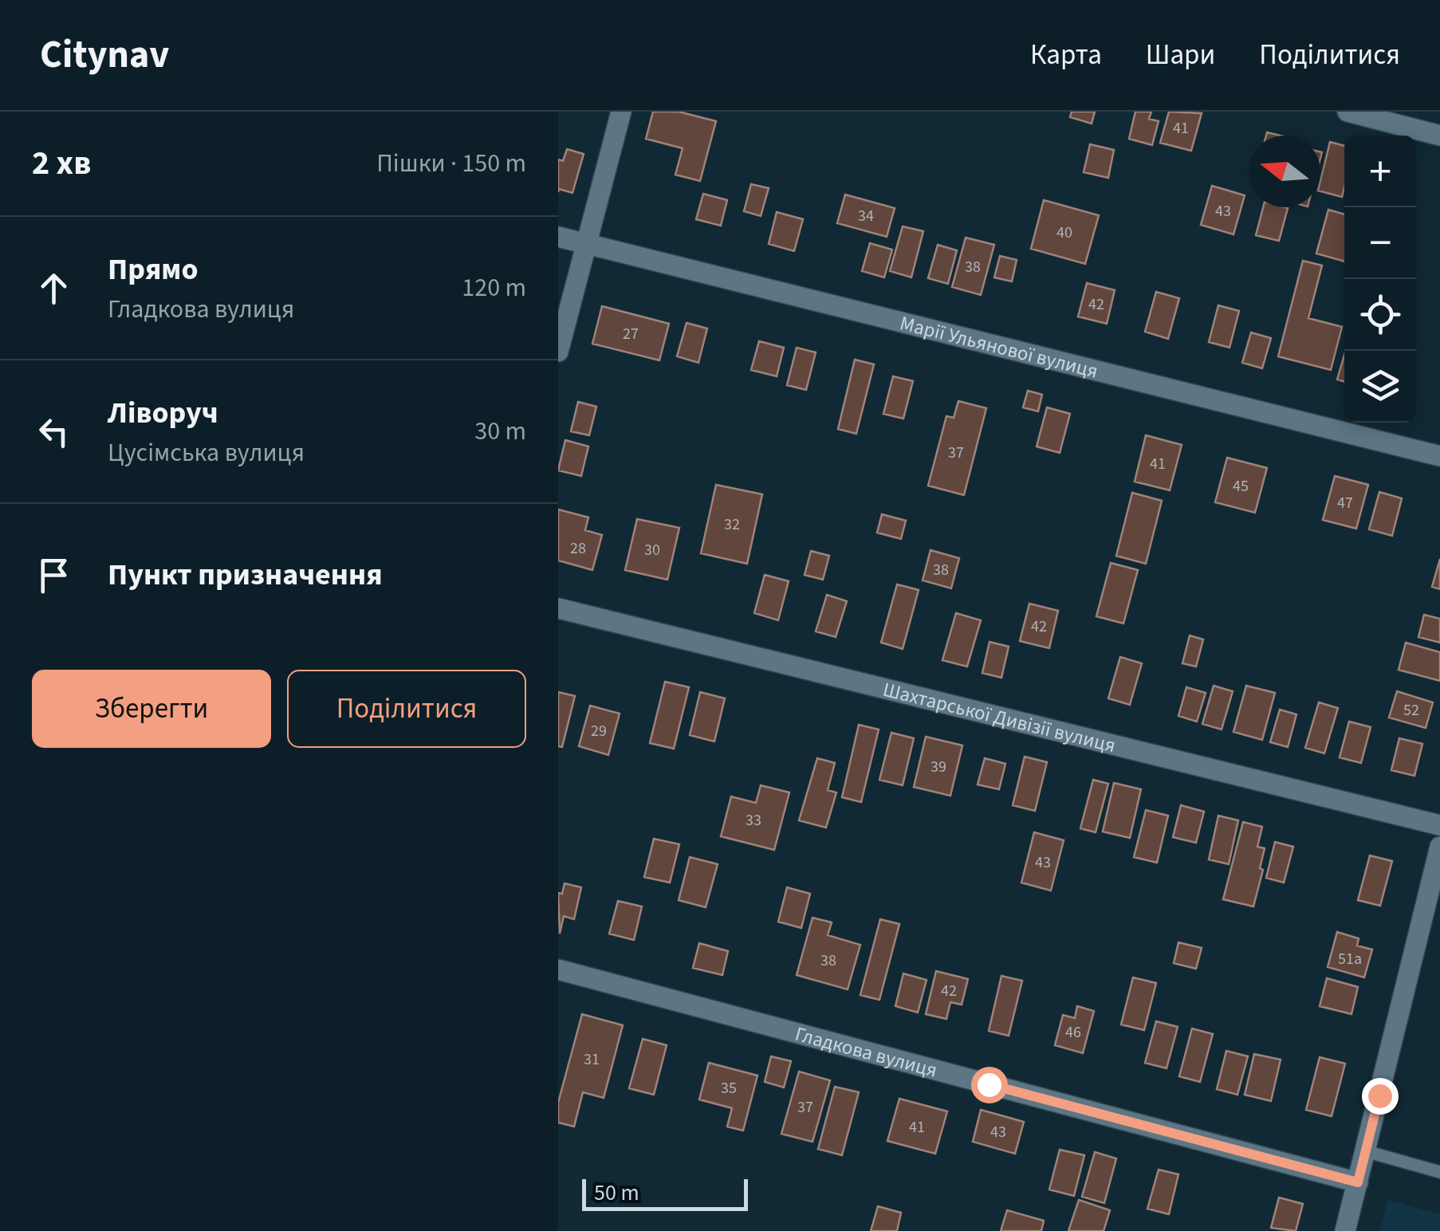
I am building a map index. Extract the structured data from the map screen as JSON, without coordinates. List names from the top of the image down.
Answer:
{
  "streets": {
    "street": ["Марії Ульянової вулиця", "Шахтарської Дивізії вулиця", "Гладкова вулиця"]
  },
  "house_numbers": [
    "41",
    "43",
    "34",
    "40",
    "38",
    "42",
    "27",
    "37",
    "41",
    "45",
    "47",
    "32",
    "28",
    "30",
    "38",
    "42",
    "52",
    "29",
    "39",
    "33",
    "43",
    "51а",
    "38",
    "42",
    "46",
    "31",
    "35",
    "37",
    "41",
    "43"
  ],
  "scale_bar": "50 m",
  "north": "left",
  "page": {
    "header": "Citynav",
    "nav": ["Карта", "Шари", "Поділитися"],
    "heading": ["2 хв", "Пішки · 150 m"],
    "map_buttons": ["+", "−"],
    "list": [
      ["Прямо", "Гладкова вулиця", "120 m"],
      ["Ліворуч", "Цусімська вулиця", "30 m"],
      "Пункт призначення"
    ],
    "buttons": ["Зберегти", "Поділитися"],
    "scale": "50 m"
  }
}
